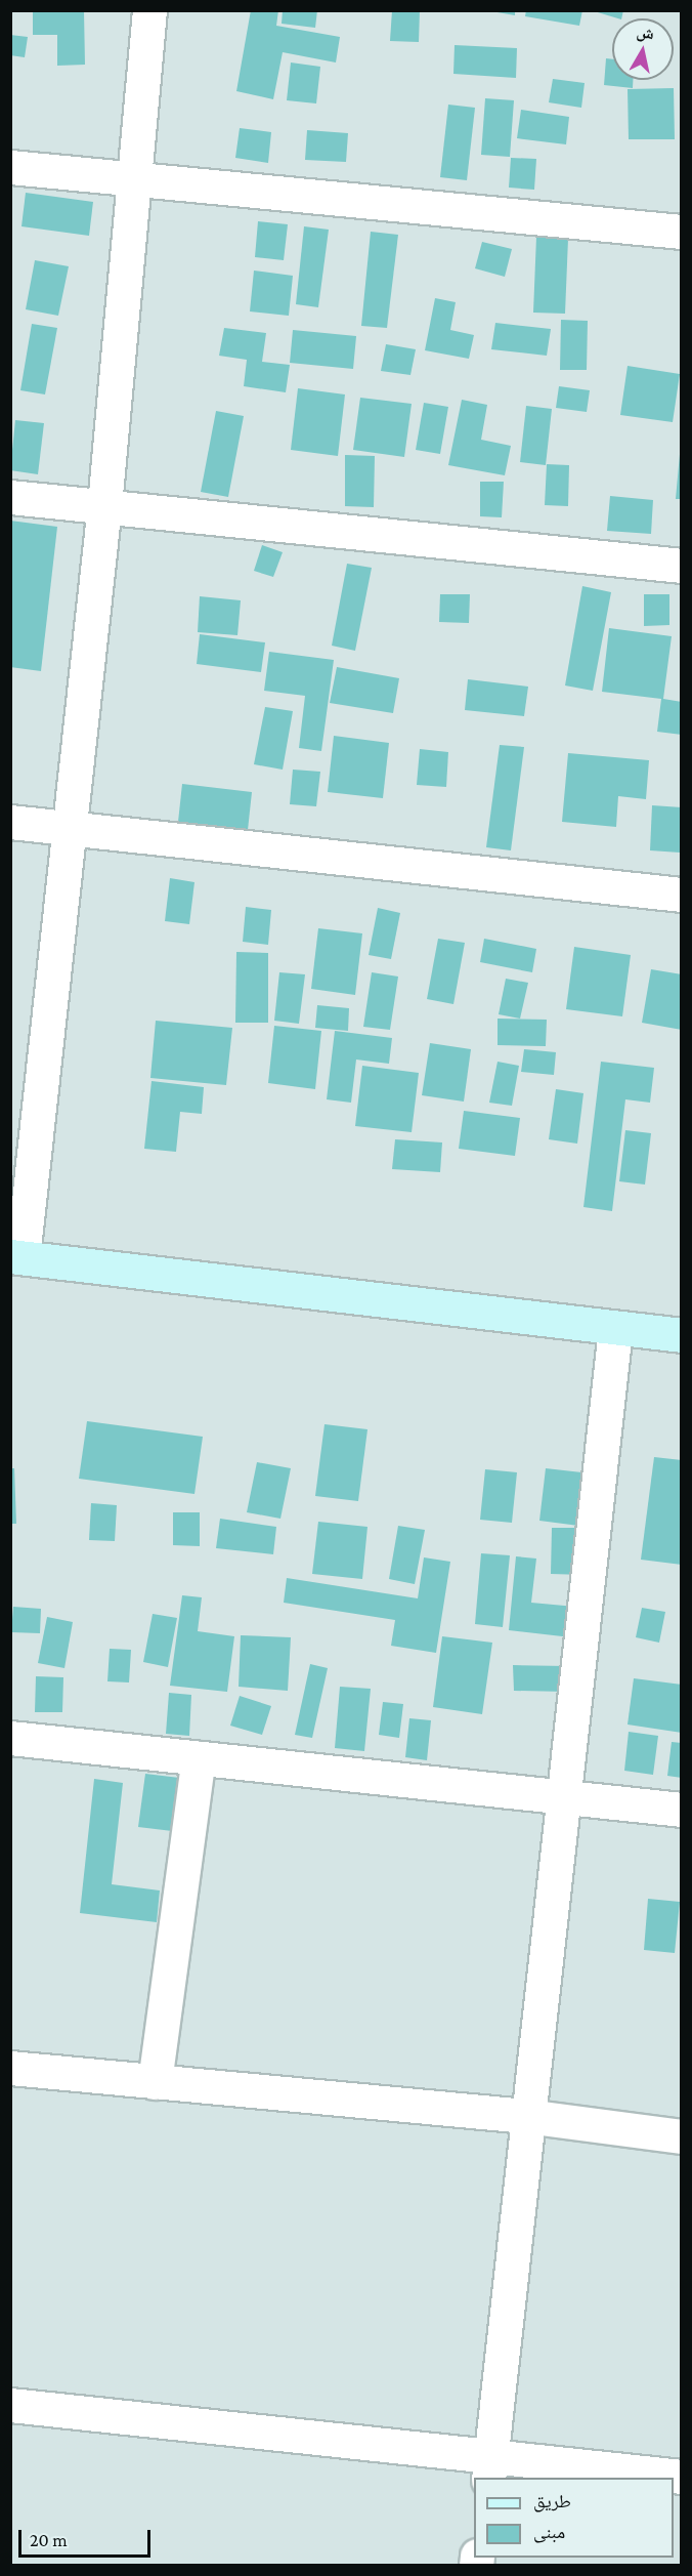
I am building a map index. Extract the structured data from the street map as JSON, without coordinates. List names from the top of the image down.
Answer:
{
  "legend": ["طريق", "مبنى"],
  "scale_bar": "20 m",
  "north": "top"
}
